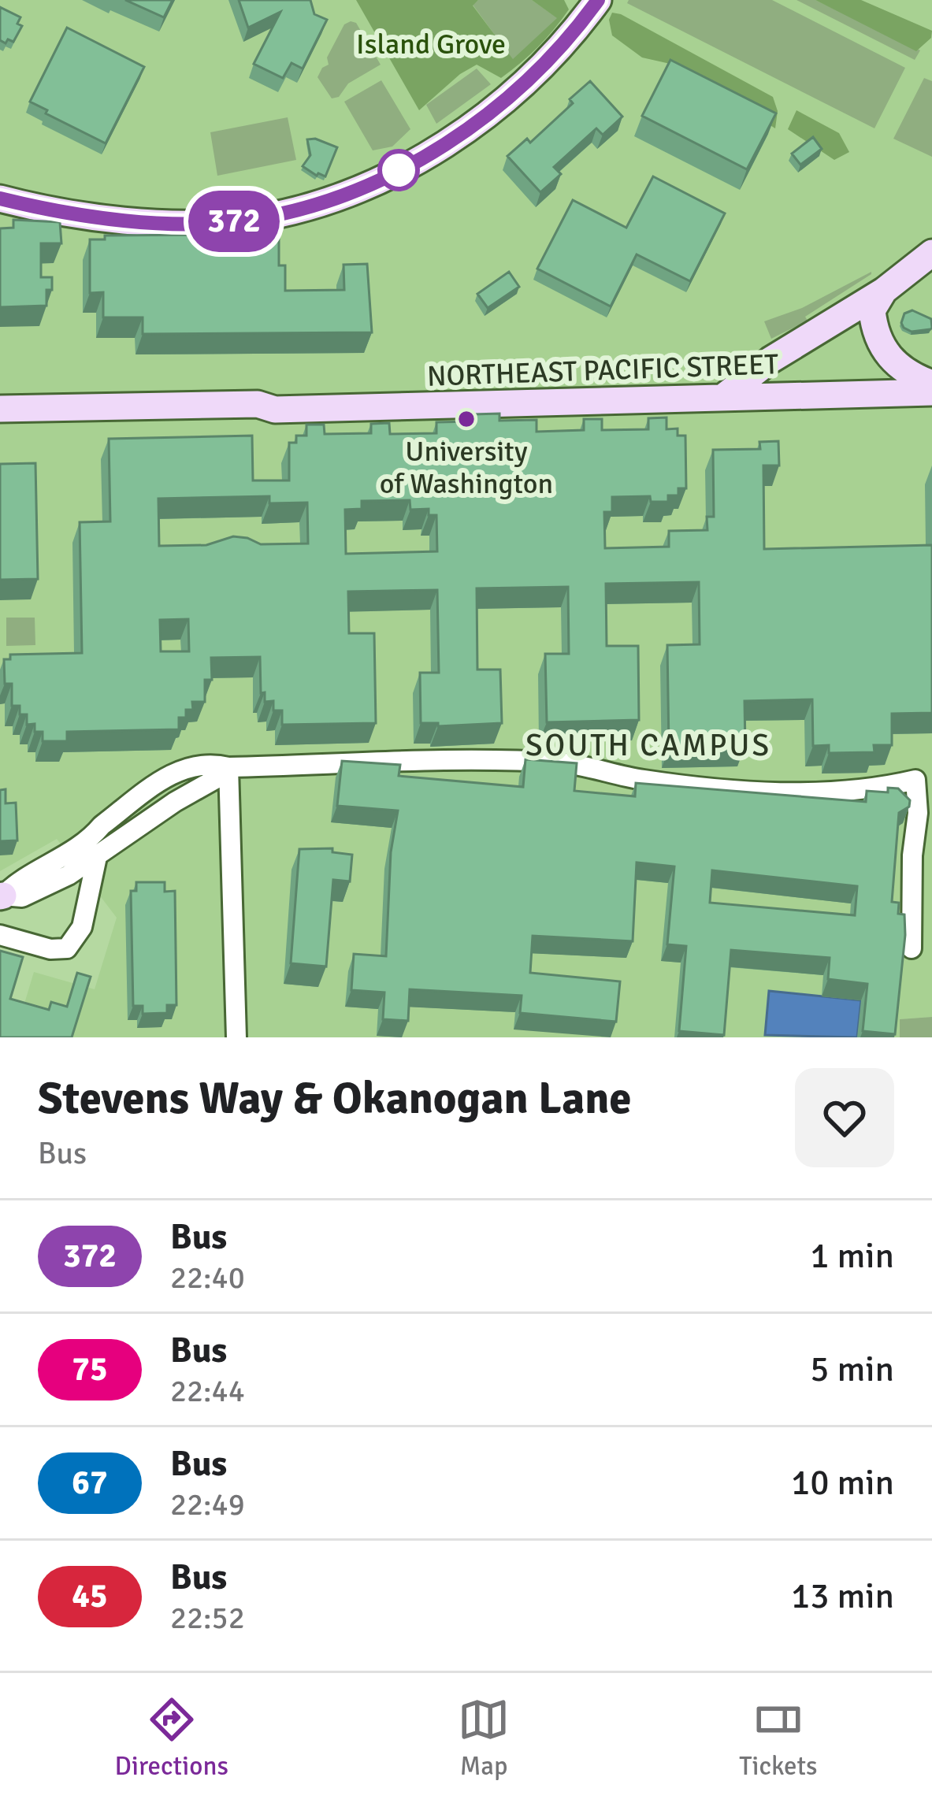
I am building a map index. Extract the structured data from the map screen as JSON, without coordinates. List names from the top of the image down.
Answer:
{
  "streets": {
    "main road": ["NORTHEAST PACIFIC STREET"]
  },
  "districts": ["SOUTH CAMPUS"],
  "parks": ["Island Grove"],
  "places": ["University of Washington"],
  "lines": ["bus line 372"],
  "page": {
    "on_map": "372",
    "heading": ["Stevens Way & Okanogan Lane", "Bus"],
    "list": [
      {
        "mark": "372",
        "name": "Bus",
        "note": "22:40",
        "value": "1 min"
      },
      {
        "mark": "75",
        "name": "Bus",
        "note": "22:44",
        "value": "5 min"
      },
      {
        "mark": "67",
        "name": "Bus",
        "note": "22:49",
        "value": "10 min"
      },
      {
        "mark": "45",
        "name": "Bus",
        "note": "22:52",
        "value": "13 min"
      }
    ],
    "tabs": ["Directions", "Map", "Tickets"]
  }
}
